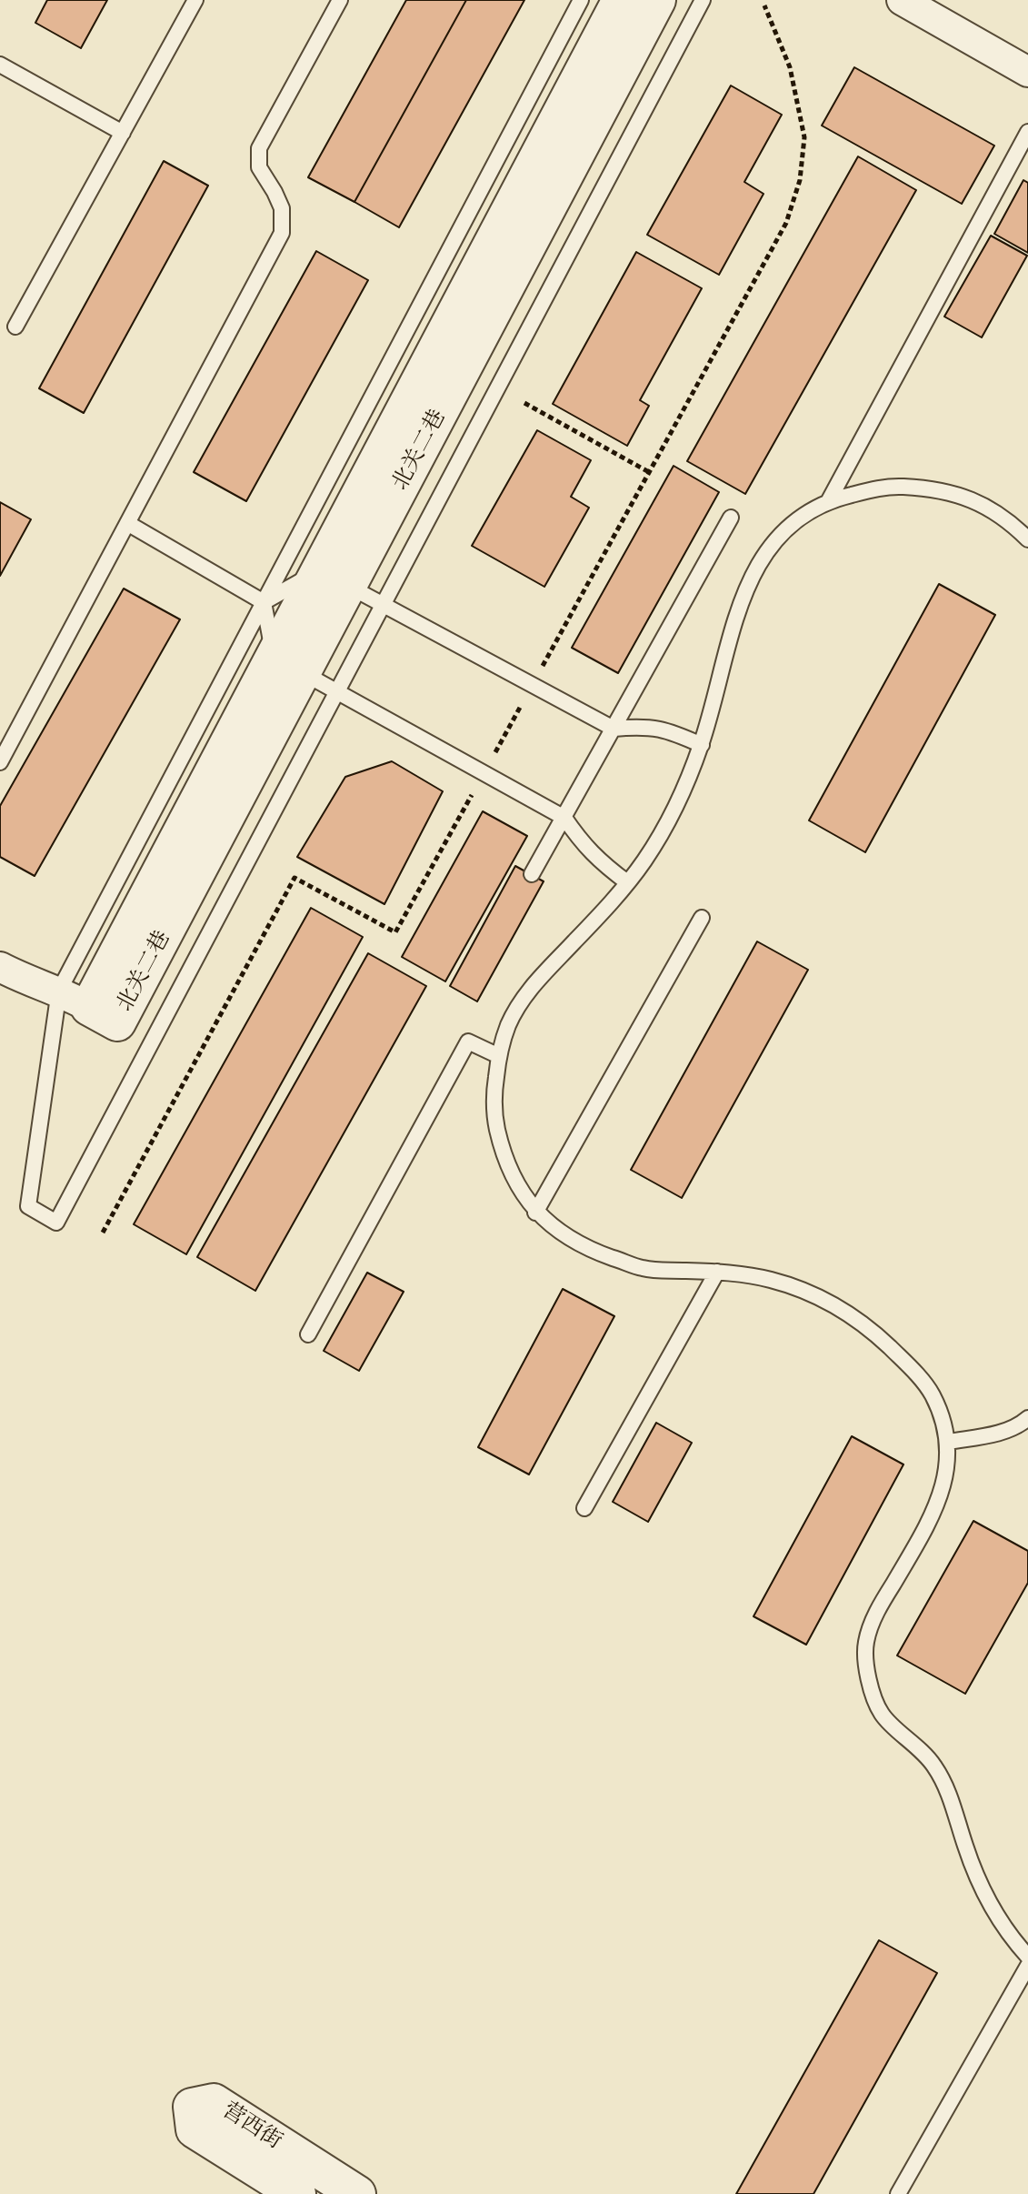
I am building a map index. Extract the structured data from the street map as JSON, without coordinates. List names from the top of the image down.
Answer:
{
  "streets": {
    "street": ["北关二巷", "营西街"]
  }
}
